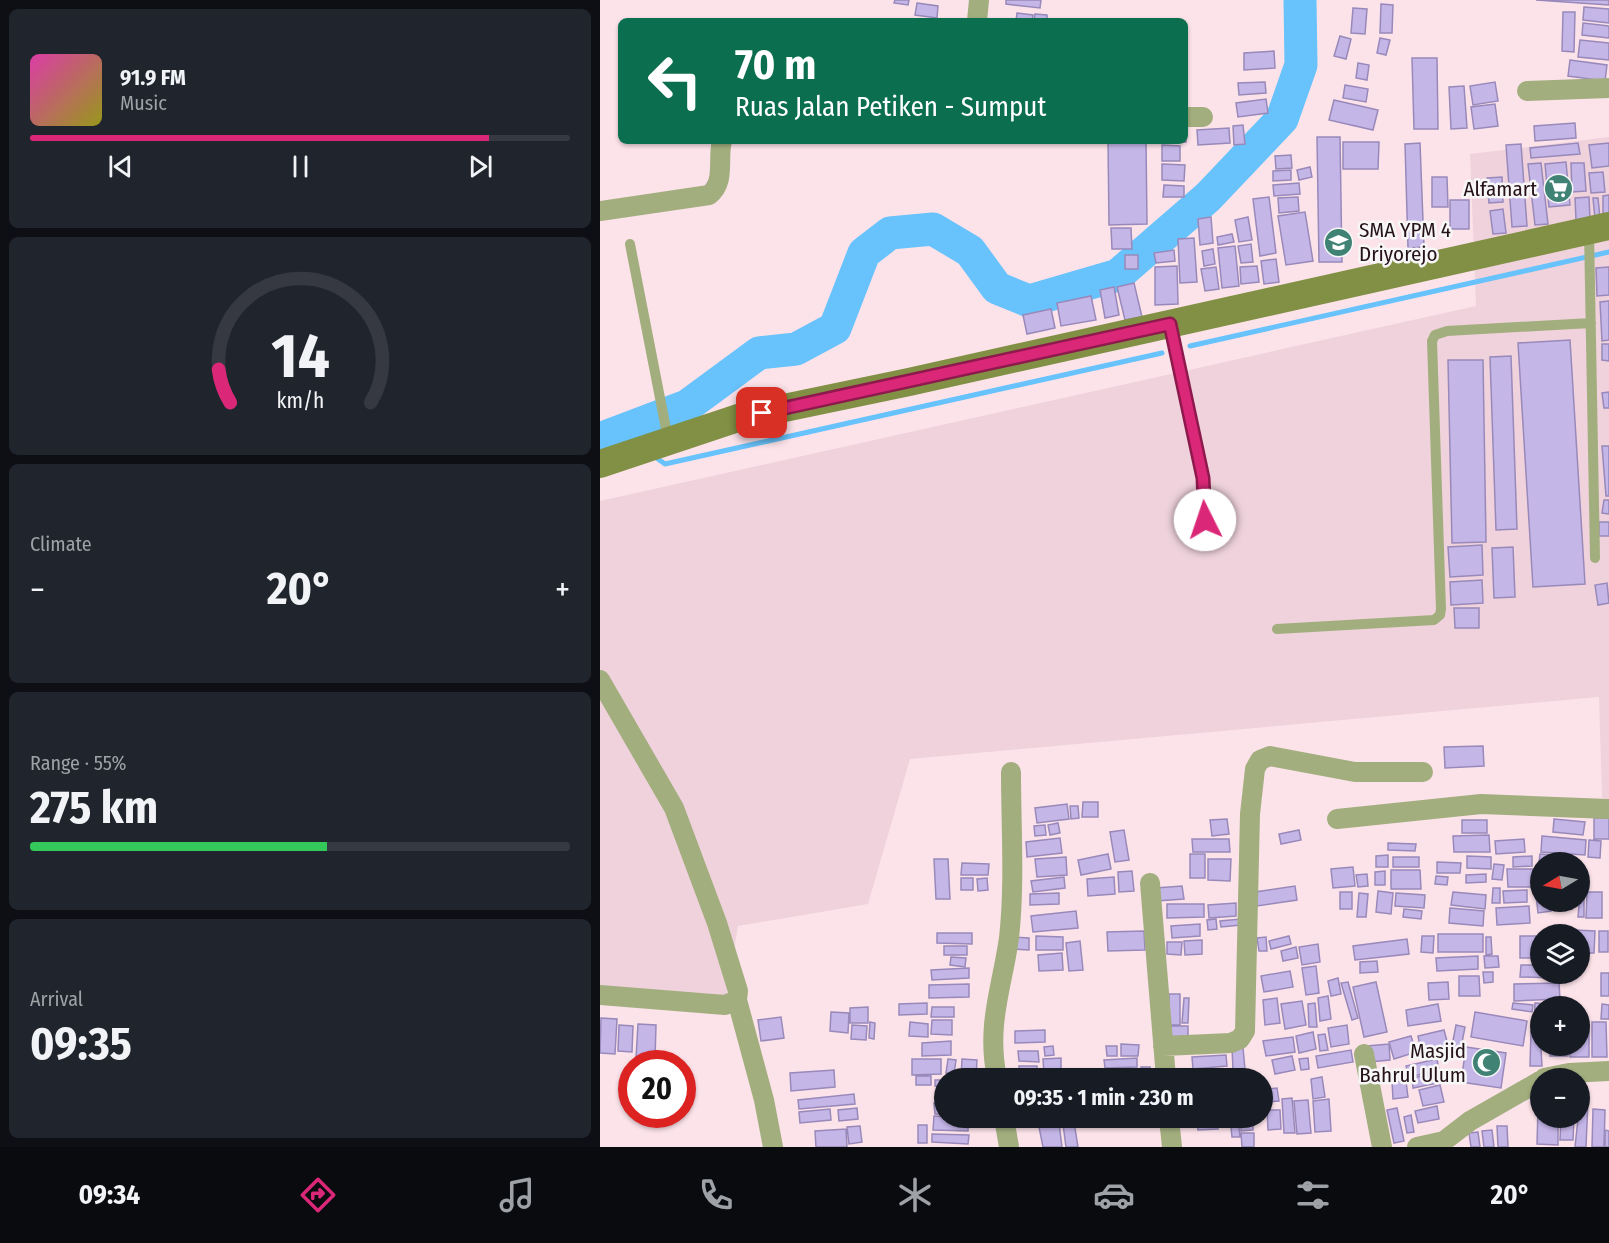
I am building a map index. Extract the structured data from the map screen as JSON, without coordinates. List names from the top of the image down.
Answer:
{
  "places": {
    "supermarket": ["Alfamart"],
    "school or university": ["SMA YPM 4 Driyorejo"],
    "mosque": ["Masjid Bahrul Ulum"]
  },
  "north": "left",
  "page": {
    "turn": ["70 m", "Ruas Jalan Petiken - Sumput"],
    "song": ["91.9 FM", "Music"],
    "tile": [
      "Climate",
      ["Range · 55%", "275 km"],
      ["Arrival", "09:35"]
    ],
    "heat": ["−", "20°", "+"],
    "map_buttons": ["+", "−"],
    "limit": "20",
    "trip": "09:35 · 1 min · 230 m",
    "tabs": ["09:34", "20°"],
    "gauge": ["14", "km/h"]
  }
}
